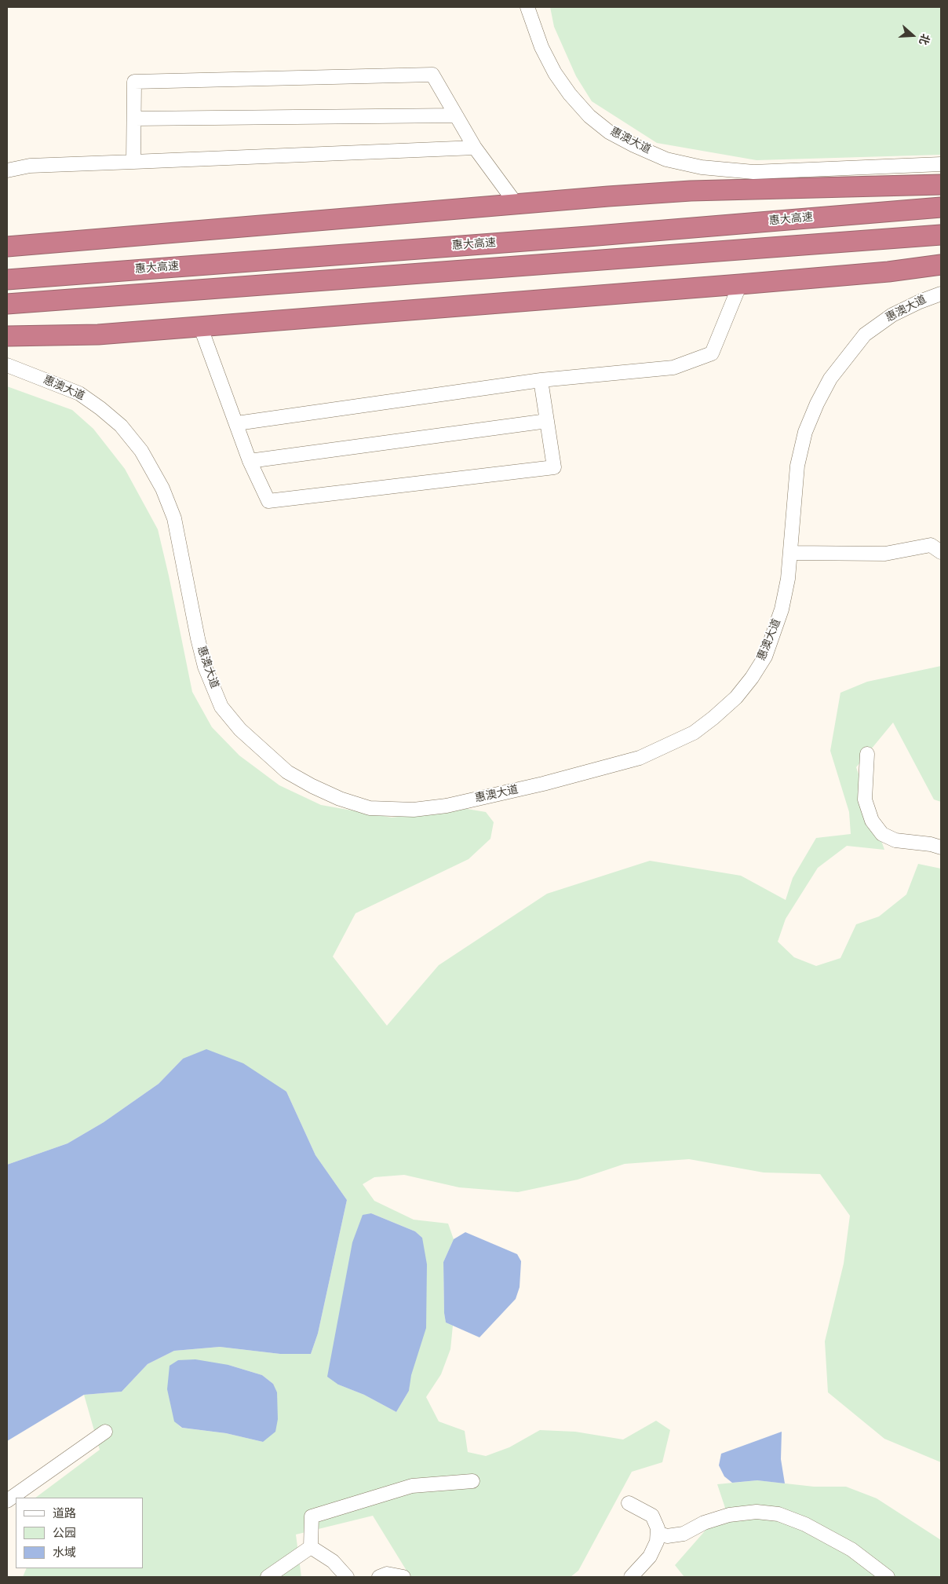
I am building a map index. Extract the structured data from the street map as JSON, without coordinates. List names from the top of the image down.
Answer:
{
  "streets": {
    "highway": ["惠大高速"],
    "street": ["惠澳大道"]
  },
  "legend": ["道路", "公园", "水域"],
  "north": "right"
}
